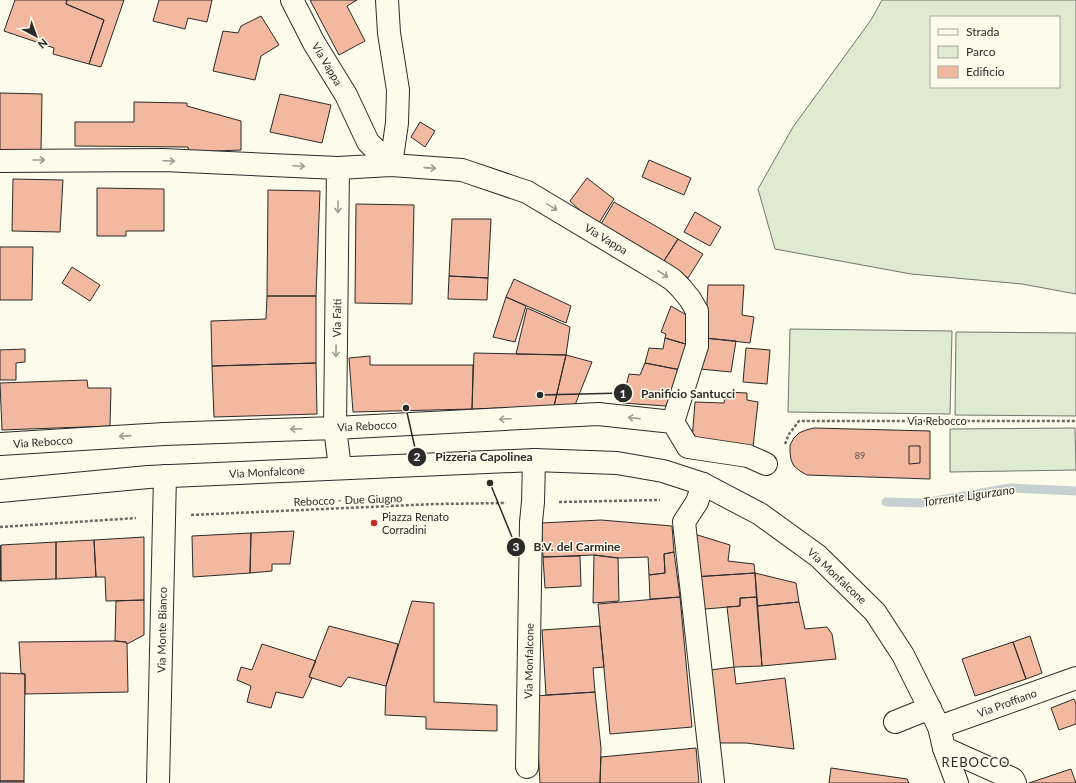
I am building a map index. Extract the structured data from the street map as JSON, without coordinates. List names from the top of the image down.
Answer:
{
  "streets": {
    "street": [
      "Via Vappa",
      "Via Faiti",
      "Via Rebocco",
      "Via Monfalcone",
      "Via Monte Bianco",
      "Via Proffiano"
    ],
    "path": ["Rebocco - Due Giugno"]
  },
  "crossings": [
    ["Via Vappa", "Via Faiti"],
    ["Via Vappa", "Via Rebocco"],
    ["Via Faiti", "Via Rebocco"],
    ["Via Faiti", "Via Monfalcone"],
    ["Via Monfalcone", "Rebocco - Due Giugno"],
    ["Via Monfalcone", "Via Monte Bianco"],
    ["Via Monfalcone", "Via Proffiano"],
    ["Rebocco - Due Giugno", "Via Monte Bianco"]
  ],
  "one_way": ["Via Vappa", "Via Faiti", "Via Rebocco"],
  "districts": ["REBOCCO"],
  "water": ["Torrente Ligurzano"],
  "places": [
    "Panificio Santucci",
    "Pizzeria Capolinea",
    "B.V. del Carmine",
    "Piazza Renato Corradini"
  ],
  "house_numbers": ["89"],
  "legend": ["Strada", "Parco", "Edificio"],
  "north": "bottom right"
}
